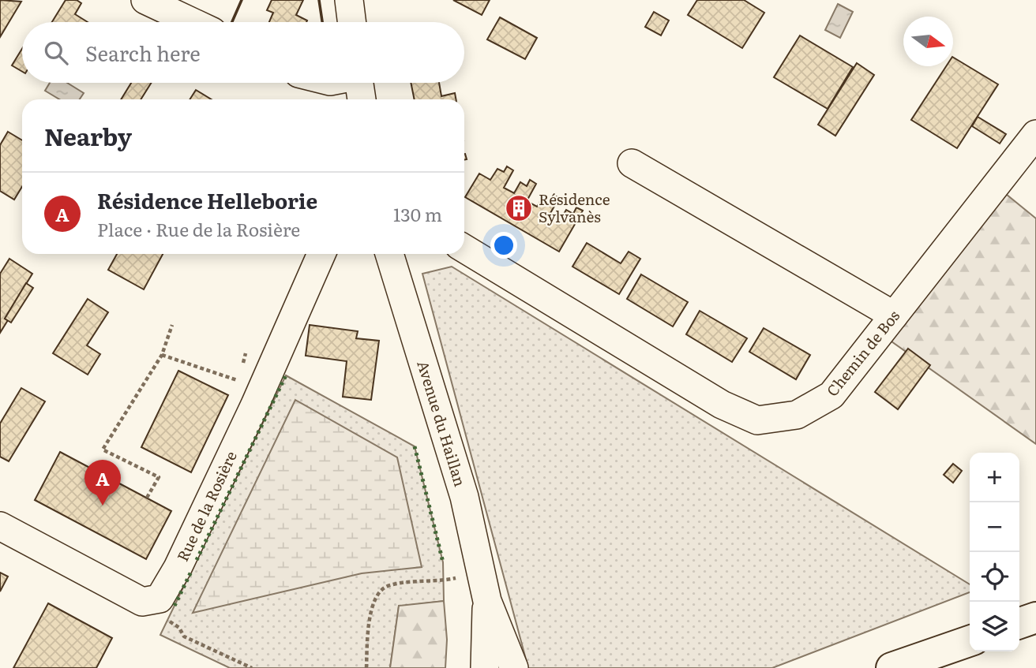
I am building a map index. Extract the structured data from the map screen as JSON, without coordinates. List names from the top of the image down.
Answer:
{
  "streets": {
    "street": ["Chemin de Bos", "Avenue du Haillan", "Rue de la Rosière"]
  },
  "places": {
    "building": ["Résidence Sylvanès"]
  },
  "north": "right",
  "page": {
    "search": "Search here",
    "heading": "Nearby",
    "list": [
      {
        "mark": "A",
        "name": "Résidence Helleborie",
        "note": "Place · Rue de la Rosière",
        "value": "130 m"
      }
    ],
    "map_buttons": ["+", "−"],
    "pins": "A"
  }
}
